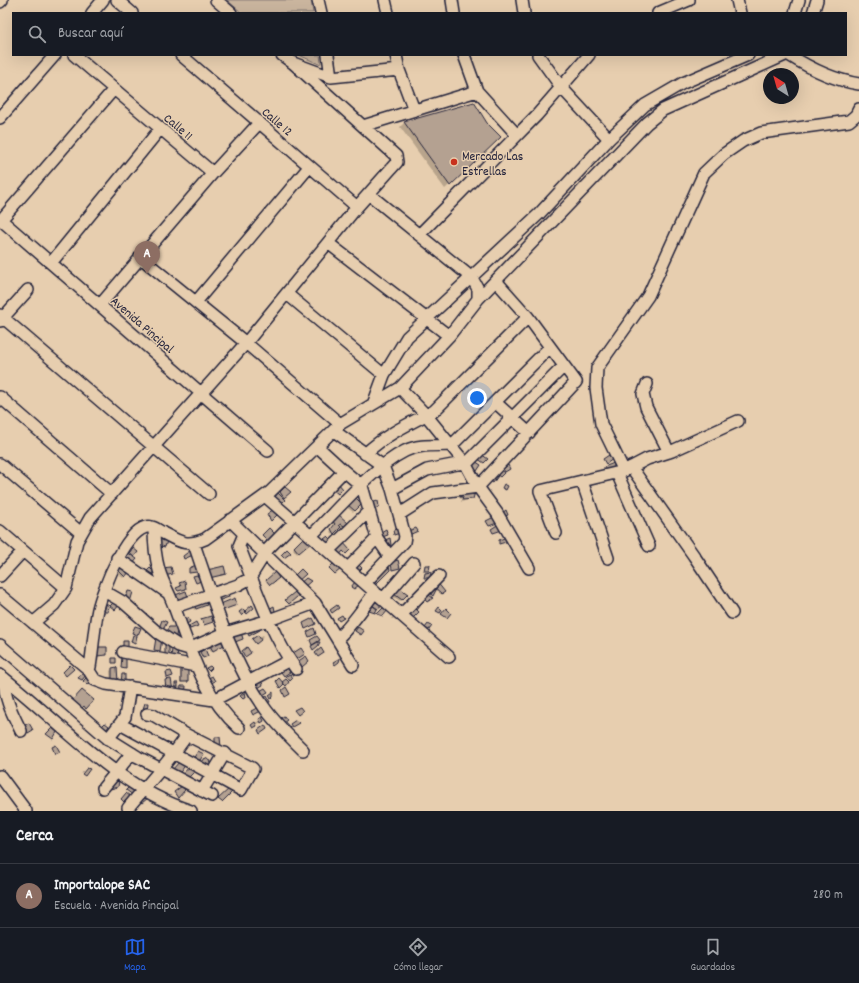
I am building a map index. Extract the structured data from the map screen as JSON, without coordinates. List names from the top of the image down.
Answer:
{
  "streets": {
    "street": ["Calle 12", "Calle 11", "Avenida Pincipal"]
  },
  "places": ["Mercado Las Estrellas"],
  "north": "top left",
  "page": {
    "search": "Buscar aquí",
    "pins": "A",
    "heading": "Cerca",
    "list": [
      {
        "mark": "A",
        "name": "Importalope SAC",
        "note": "Escuela · Avenida Pincipal",
        "value": "280 m"
      }
    ],
    "nav": ["Mapa", "Cómo llegar", "Guardados"]
  }
}
